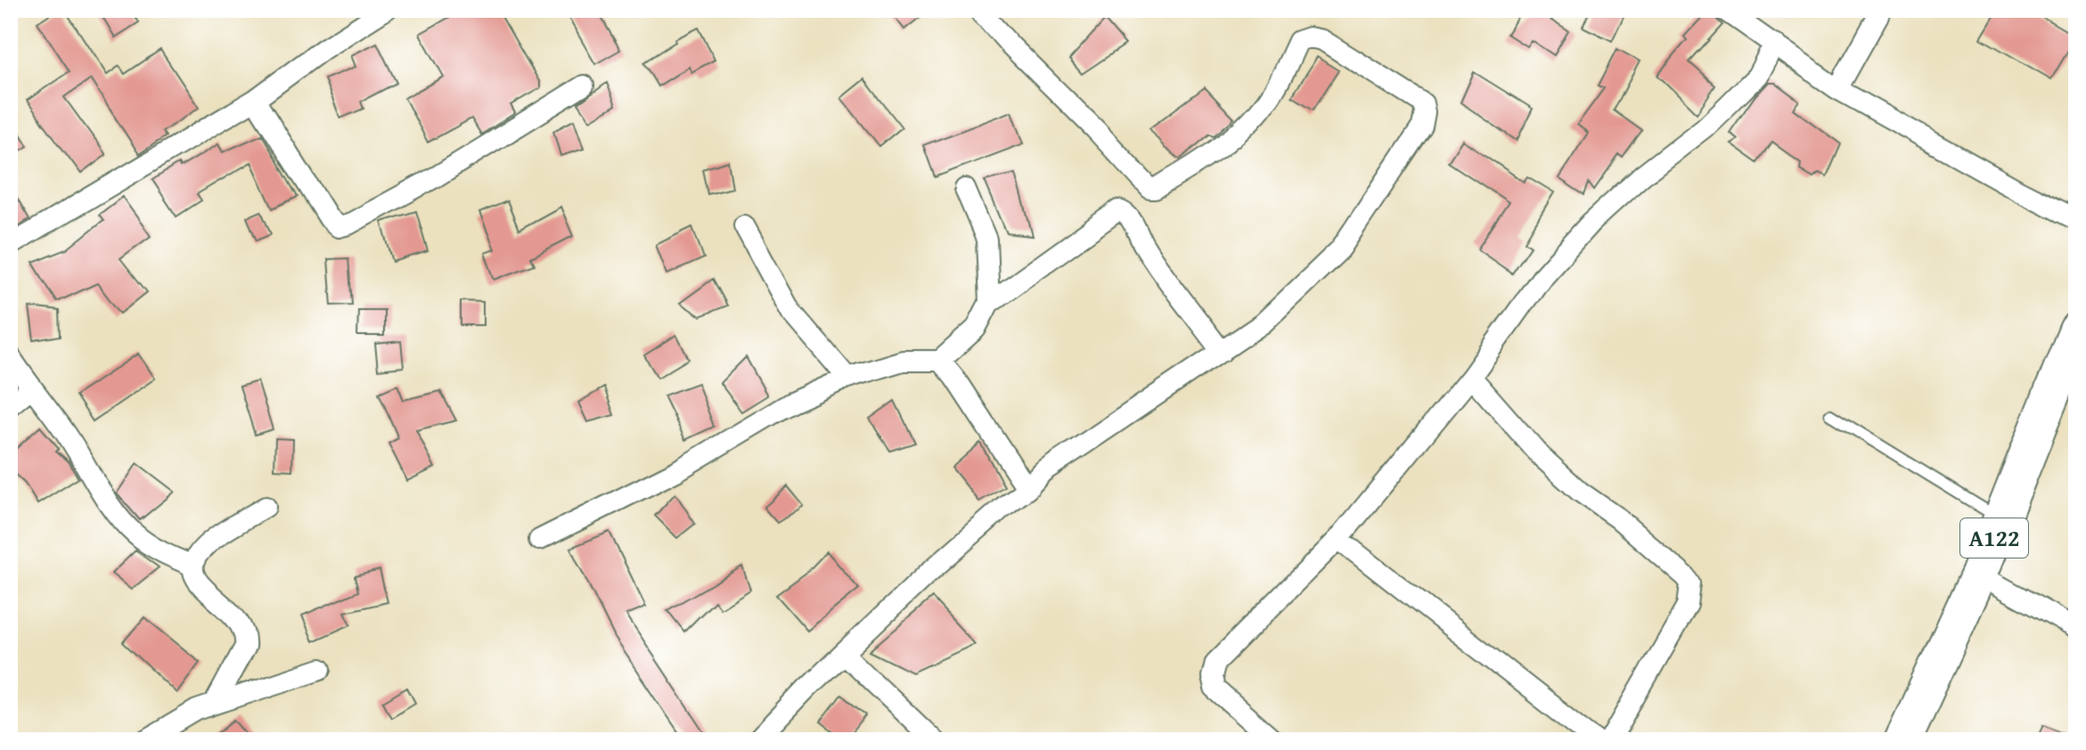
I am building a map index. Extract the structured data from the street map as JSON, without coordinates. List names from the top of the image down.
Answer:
{
  "streets": {
    "highway": ["A122"]
  }
}
